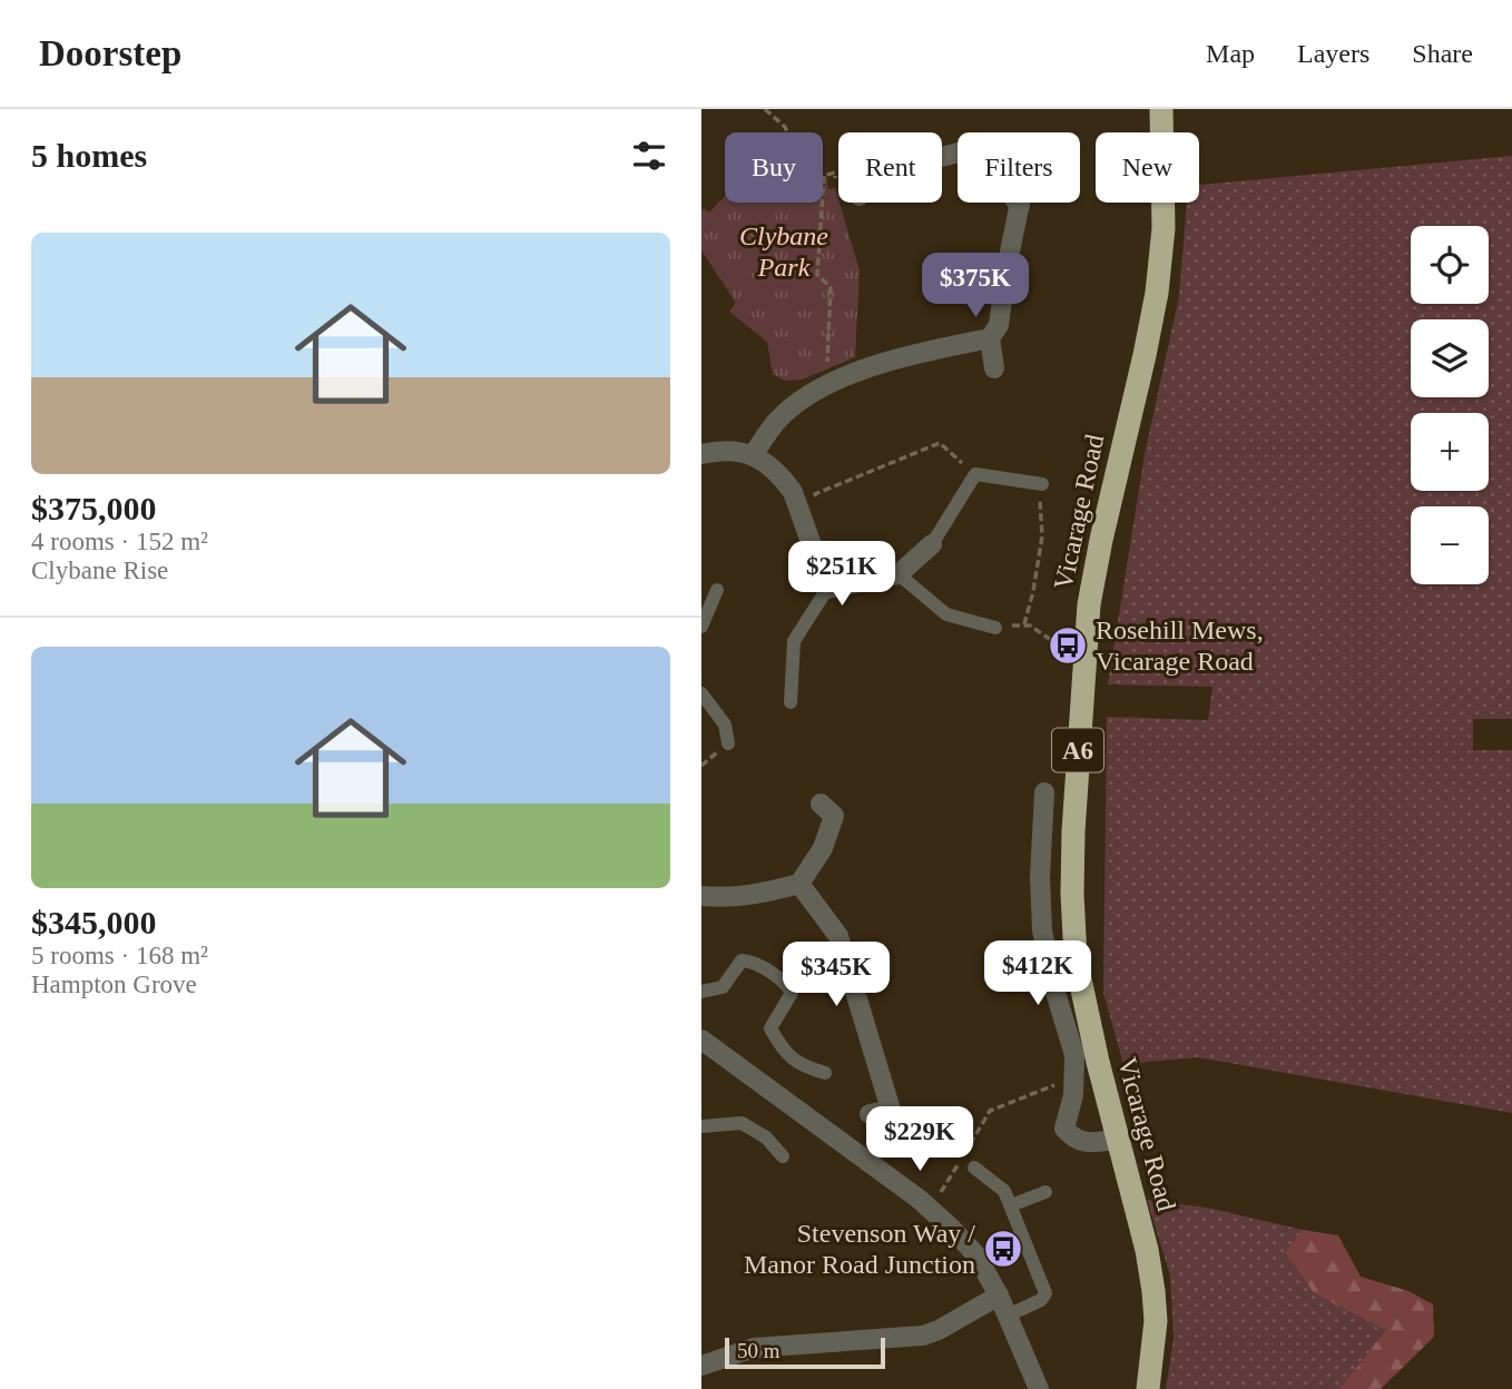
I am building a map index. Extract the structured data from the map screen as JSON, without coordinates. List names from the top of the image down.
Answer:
{
  "streets": {
    "highway": ["Vicarage Road", "A6"]
  },
  "parks": ["Clybane Park"],
  "places": {
    "bus stop": ["Rosehill Mews, Vicarage Road", "Stevenson Way / Manor Road Junction"]
  },
  "scale_bar": "50 m",
  "page": {
    "header": "Doorstep",
    "nav": ["Map", "Layers", "Share"],
    "heading": "5 homes",
    "chip": [
      "Buy",
      "Rent",
      "Filters",
      "New"
    ],
    "list": [
      {
        "name": "$375,000",
        "note": "4 rooms · 152 m² · Clybane Rise"
      },
      {
        "name": "$345,000",
        "note": "5 rooms · 168 m² · Hampton Grove"
      }
    ],
    "map_buttons": ["+", "−"],
    "price": [
      "$375K",
      "$251K",
      "$412K",
      "$345K",
      "$229K"
    ],
    "scale": "50 m"
  }
}
